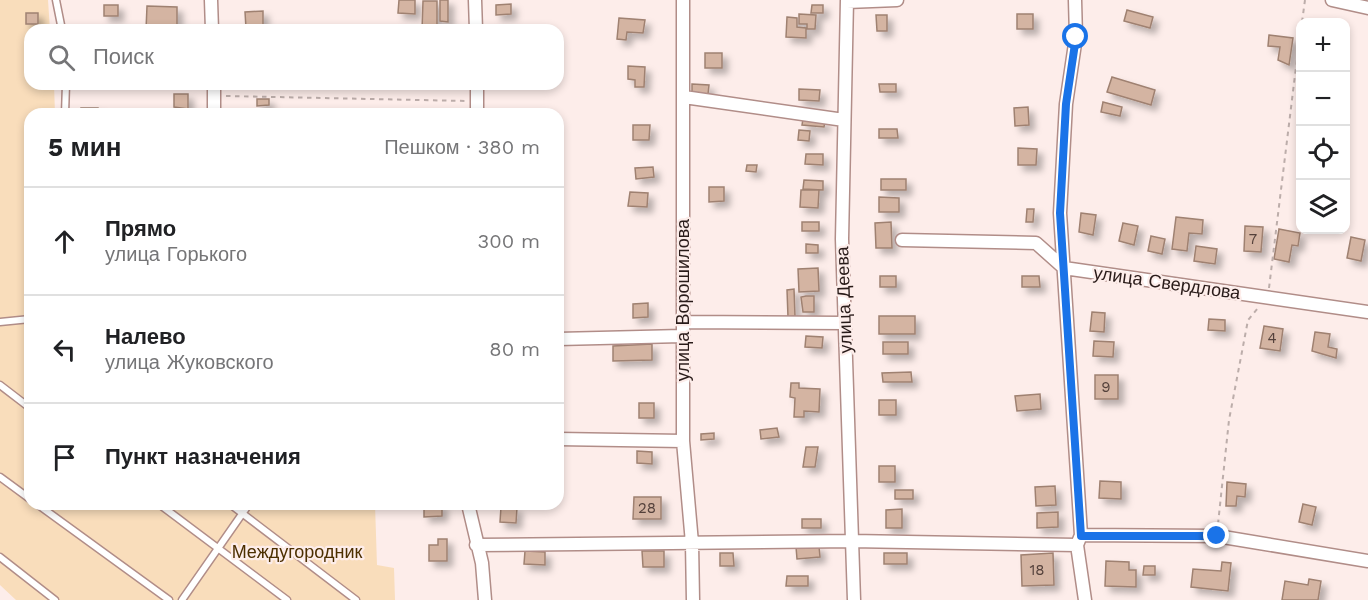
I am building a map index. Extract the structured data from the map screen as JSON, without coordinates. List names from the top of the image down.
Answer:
{
  "streets": {
    "street": ["улица Свердлова", "улица Ворошилова", "улица Деева"]
  },
  "parks": ["Междугородник"],
  "house_numbers": [
    "7",
    "4",
    "9",
    "28",
    "18"
  ],
  "page": {
    "map_buttons": ["+", "−"],
    "search": "Поиск",
    "heading": ["5 мин", "Пешком · 380 m"],
    "list": [
      ["Прямо", "улица Горького", "300 m"],
      ["Налево", "улица Жуковского", "80 m"],
      "Пункт назначения"
    ]
  }
}
